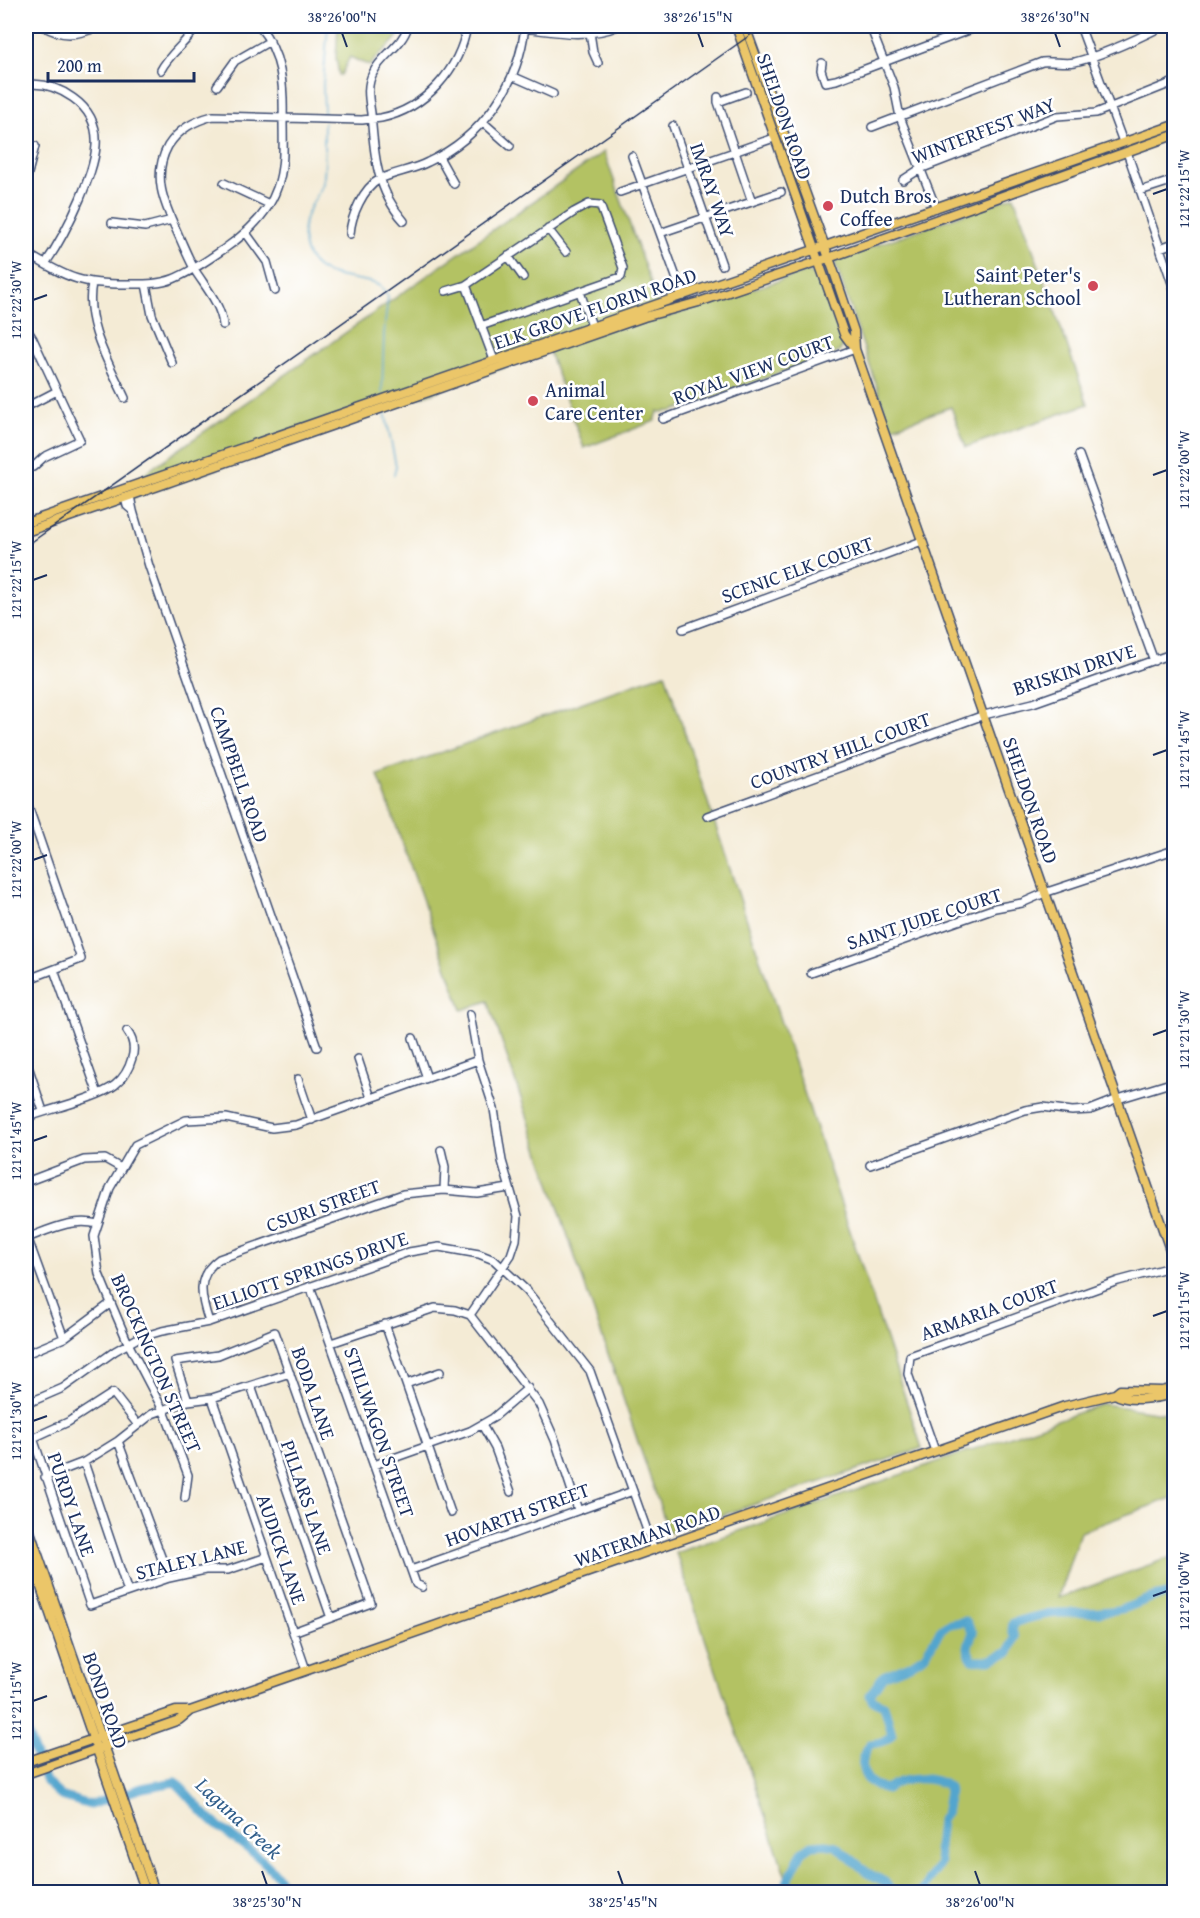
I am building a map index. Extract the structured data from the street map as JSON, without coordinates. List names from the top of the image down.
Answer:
{
  "streets": {
    "main road": [
      "SHELDON ROAD",
      "ELK GROVE FLORIN ROAD",
      "WATERMAN ROAD",
      "BOND ROAD"
    ],
    "street": [
      "WINTERFEST WAY",
      "IMRAY WAY",
      "ROYAL VIEW COURT",
      "SCENIC ELK COURT",
      "BRISKIN DRIVE",
      "COUNTRY HILL COURT",
      "CAMPBELL ROAD",
      "SAINT JUDE COURT",
      "CSURI STREET",
      "ELLIOTT SPRINGS DRIVE",
      "ARMARIA COURT",
      "BROCKINGTON STREET",
      "BODA LANE",
      "STILLWAGON STREET",
      "PILLARS LANE",
      "PURDY LANE",
      "HOVARTH STREET",
      "AUDICK LANE",
      "STALEY LANE"
    ]
  },
  "crossings": [
    ["SHELDON ROAD", "ELK GROVE FLORIN ROAD"],
    ["SHELDON ROAD", "ROYAL VIEW COURT"],
    ["SHELDON ROAD", "SCENIC ELK COURT"],
    ["SHELDON ROAD", "BRISKIN DRIVE"],
    ["SHELDON ROAD", "COUNTRY HILL COURT"],
    ["SHELDON ROAD", "SAINT JUDE COURT"],
    ["ELK GROVE FLORIN ROAD", "CAMPBELL ROAD"],
    ["BRISKIN DRIVE", "COUNTRY HILL COURT"],
    ["CSURI STREET", "ELLIOTT SPRINGS DRIVE"],
    ["ELLIOTT SPRINGS DRIVE", "BROCKINGTON STREET"],
    ["ELLIOTT SPRINGS DRIVE", "STILLWAGON STREET"],
    ["ELLIOTT SPRINGS DRIVE", "HOVARTH STREET"],
    ["ELLIOTT SPRINGS DRIVE", "WATERMAN ROAD"],
    ["ARMARIA COURT", "WATERMAN ROAD"],
    ["BODA LANE", "AUDICK LANE"],
    ["STILLWAGON STREET", "HOVARTH STREET"],
    ["PILLARS LANE", "AUDICK LANE"],
    ["PURDY LANE", "STALEY LANE"],
    ["WATERMAN ROAD", "BOND ROAD"],
    ["AUDICK LANE", "STALEY LANE"]
  ],
  "water": ["Laguna Creek"],
  "places": ["Dutch Bros. Coffee", "Saint Peter's Lutheran School", "Animal Care Center"],
  "scale_bar": "200 m",
  "coordinates": [
    "38°26'00\"N",
    "38°26'15\"N",
    "38°26'30\"N",
    "121°22'15\"W",
    "121°22'30\"W",
    "121°22'00\"W",
    "121°21'45\"W",
    "121°21'30\"W",
    "121°21'15\"W",
    "121°21'00\"W",
    "38°25'30\"N",
    "38°25'45\"N"
  ]
}
